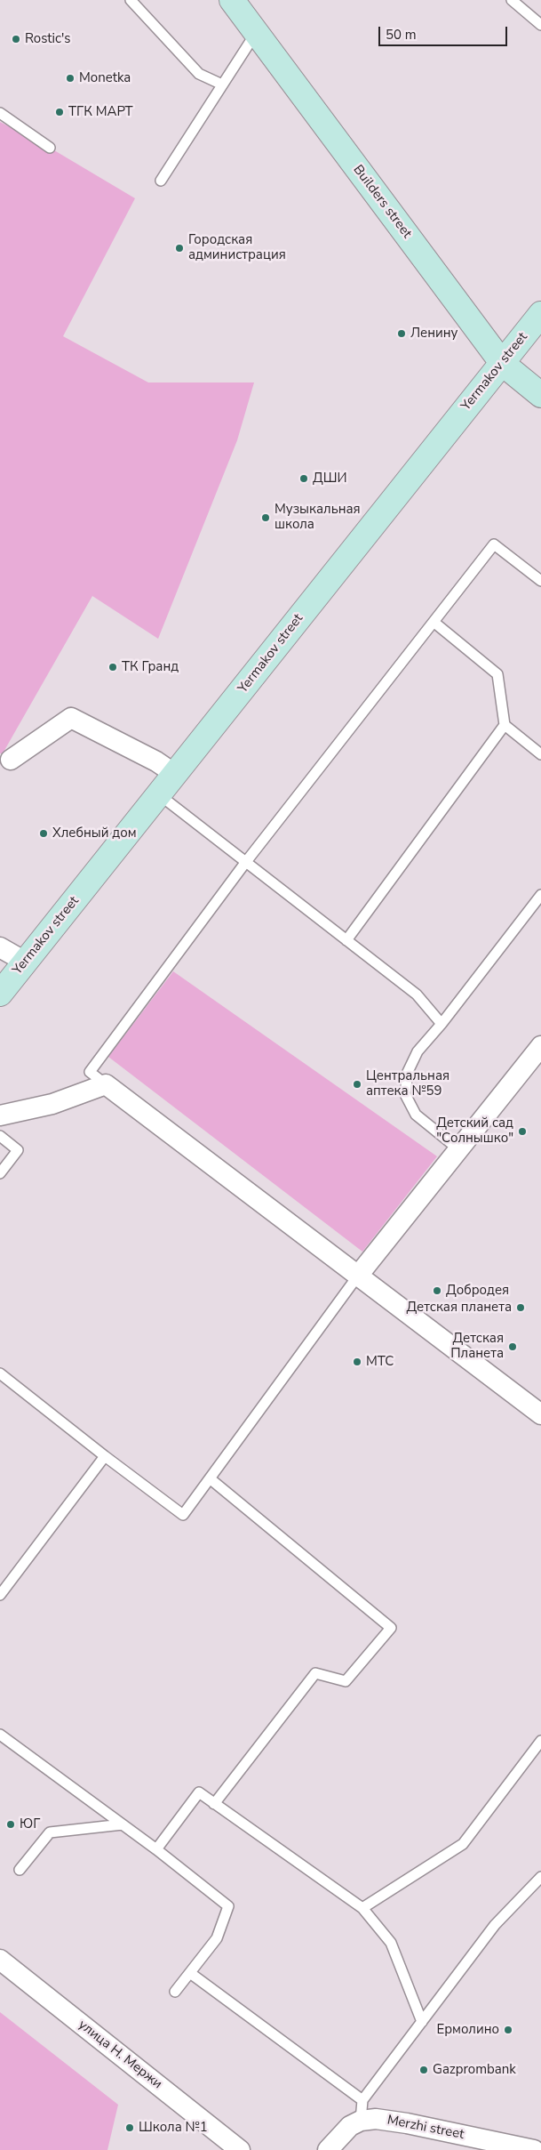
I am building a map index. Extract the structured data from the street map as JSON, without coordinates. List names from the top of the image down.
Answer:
{
  "streets": {
    "street": [
      "Builders street",
      "Yermakov street",
      "улица Н. Мержи",
      "Merzhi street"
    ]
  },
  "crossings": [
    ["Builders street", "Yermakov street"]
  ],
  "places": [
    "Rostic's",
    "Monetka",
    "ТГК МАРТ",
    "Городская администрация",
    "Ленину",
    "ДШИ",
    "Музыкальная школа",
    "ТК Гранд",
    "Хлебный дом",
    "Центральная аптека №59",
    "Детский сад \"Солнышко\"",
    "Добродея",
    "Детская планета",
    "Детская Планета",
    "МТС",
    "ЮГ",
    "Ермолино",
    "Gazprombank",
    "Школа №1"
  ],
  "scale_bar": "50 m"
}
